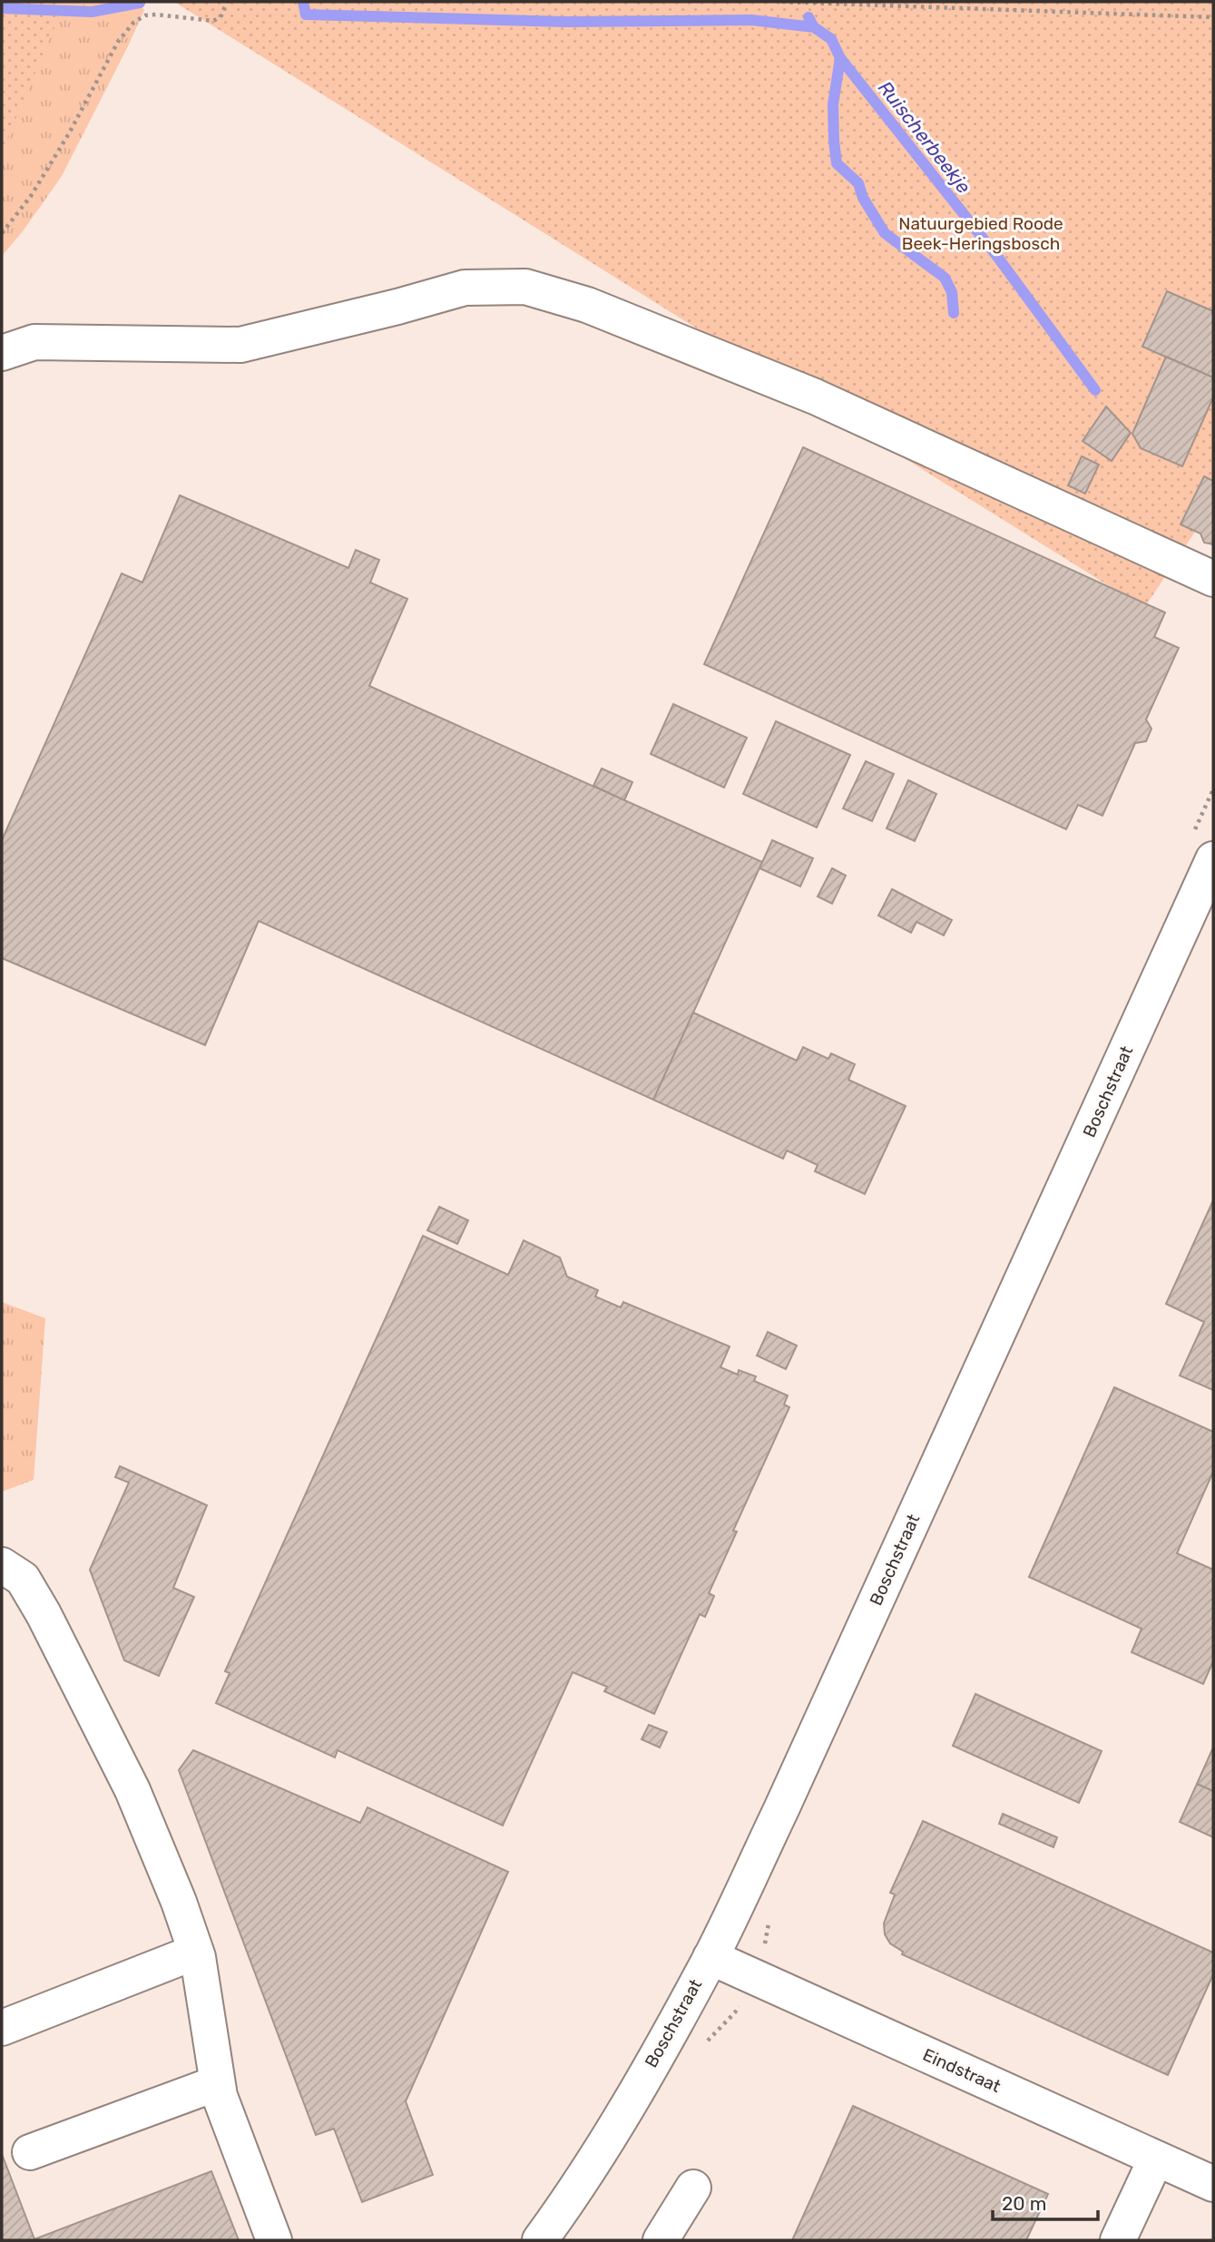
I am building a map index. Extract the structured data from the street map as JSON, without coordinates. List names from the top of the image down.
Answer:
{
  "streets": {
    "street": ["Boschstraat", "Eindstraat"]
  },
  "crossings": [
    ["Boschstraat", "Eindstraat"]
  ],
  "water": ["Ruischerbeekje"],
  "parks": ["Natuurgebied Roode Beek-Heringsbosch"],
  "scale_bar": "20 m"
}
